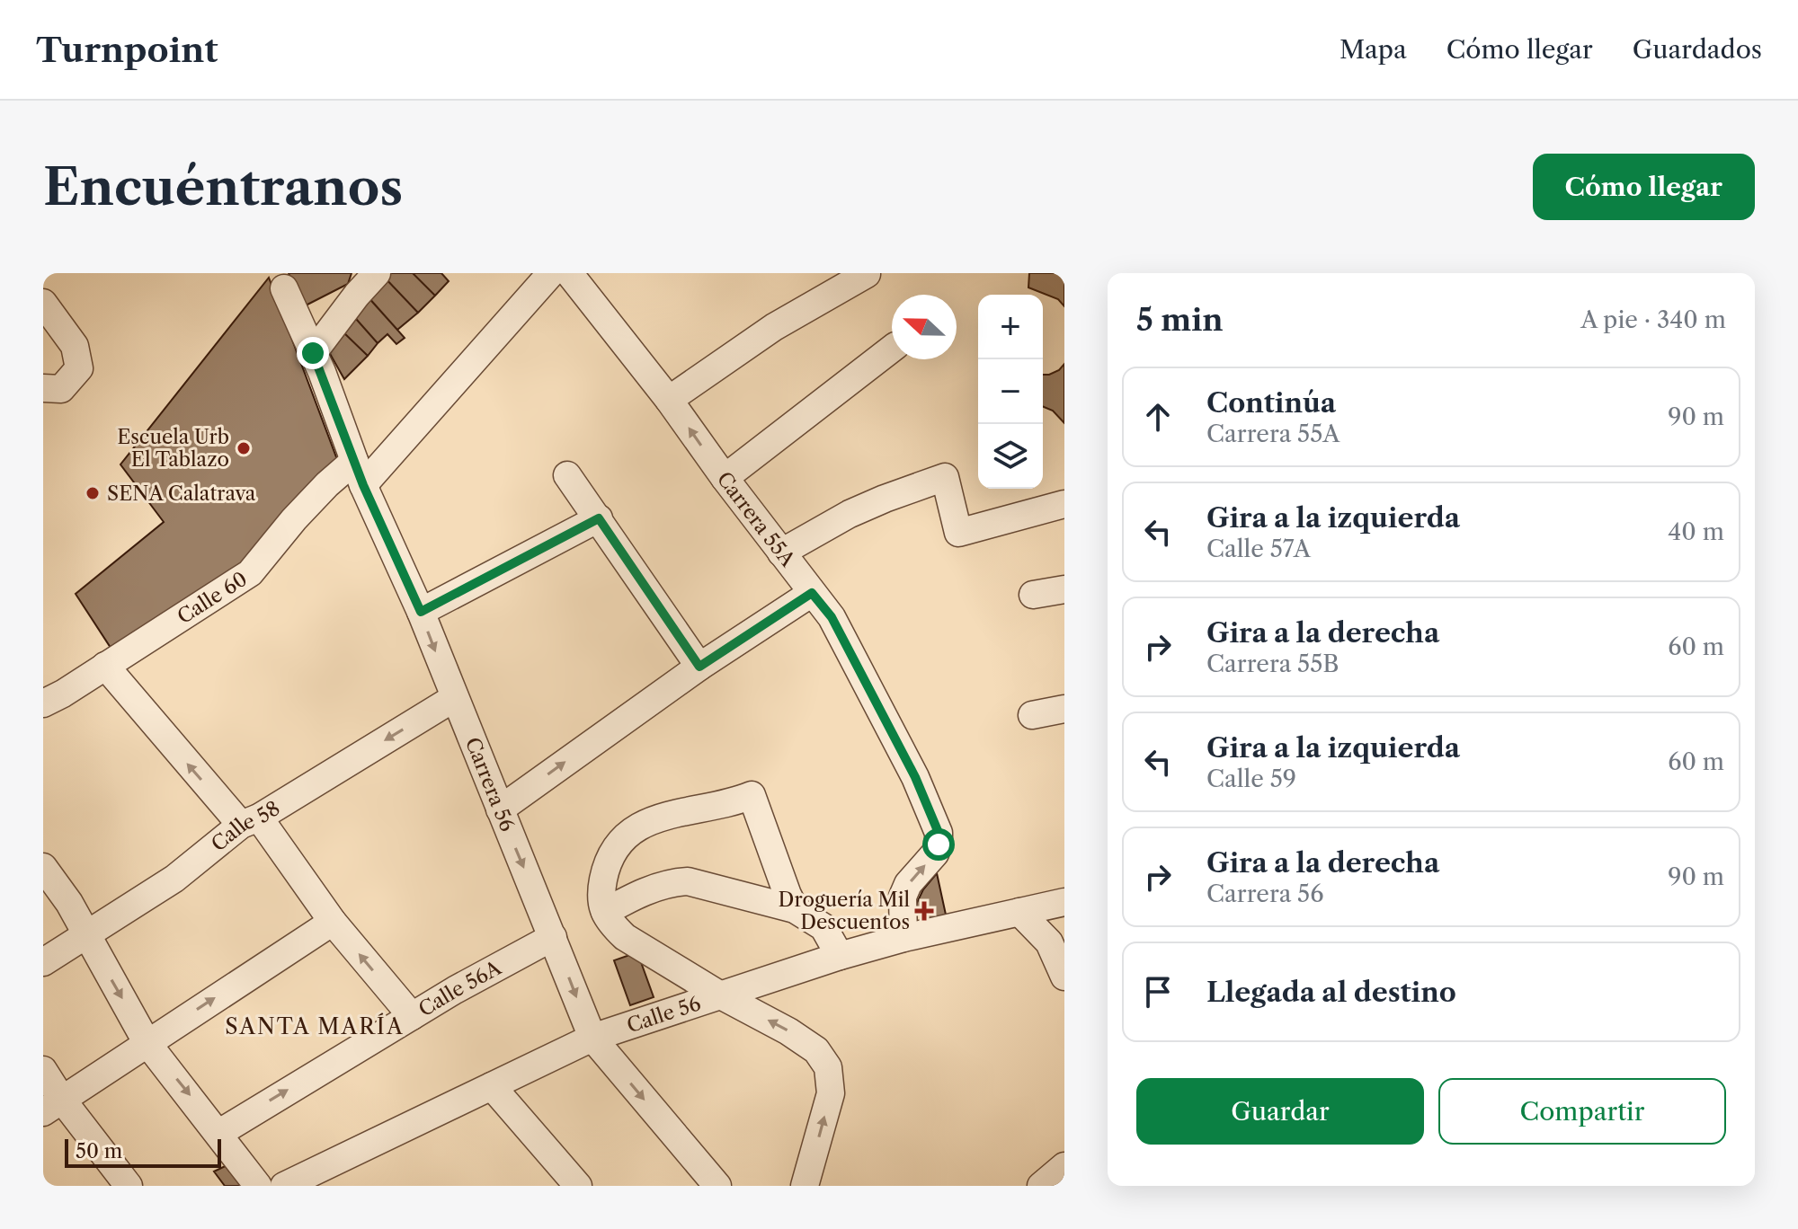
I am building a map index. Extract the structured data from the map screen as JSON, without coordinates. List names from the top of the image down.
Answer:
{
  "streets": {
    "street": [
      "Carrera 55A",
      "Calle 60",
      "Carrera 56",
      "Calle 58",
      "Calle 56A",
      "Calle 56"
    ]
  },
  "crossings": [
    ["Carrera 55A", "Calle 56"],
    ["Calle 60", "Carrera 56"],
    ["Carrera 56", "Calle 58"],
    ["Carrera 56", "Calle 56A"],
    ["Carrera 56", "Calle 56"]
  ],
  "one_way": ["Carrera 55A", "Calle 58"],
  "districts": ["SANTA MARÍA"],
  "places": {
    "other": ["Escuela Urb El Tablazo", "SENA Calatrava"],
    "health": ["Droguería Mil Descuentos"]
  },
  "scale_bar": "50 m",
  "north": "left",
  "page": {
    "header": "Turnpoint",
    "nav": ["Mapa", "Cómo llegar", "Guardados"],
    "buttons": [
      "Cómo llegar",
      ["Guardar", "Compartir"]
    ],
    "title": "Encuéntranos",
    "heading": ["5 min", "A pie · 340 m"],
    "map_buttons": ["+", "−"],
    "list": [
      ["Continúa", "Carrera 55A", "90 m"],
      ["Gira a la izquierda", "Calle 57A", "40 m"],
      ["Gira a la derecha", "Carrera 55B", "60 m"],
      ["Gira a la izquierda", "Calle 59", "60 m"],
      ["Gira a la derecha", "Carrera 56", "90 m"],
      "Llegada al destino"
    ],
    "scale": "50 m"
  }
}
